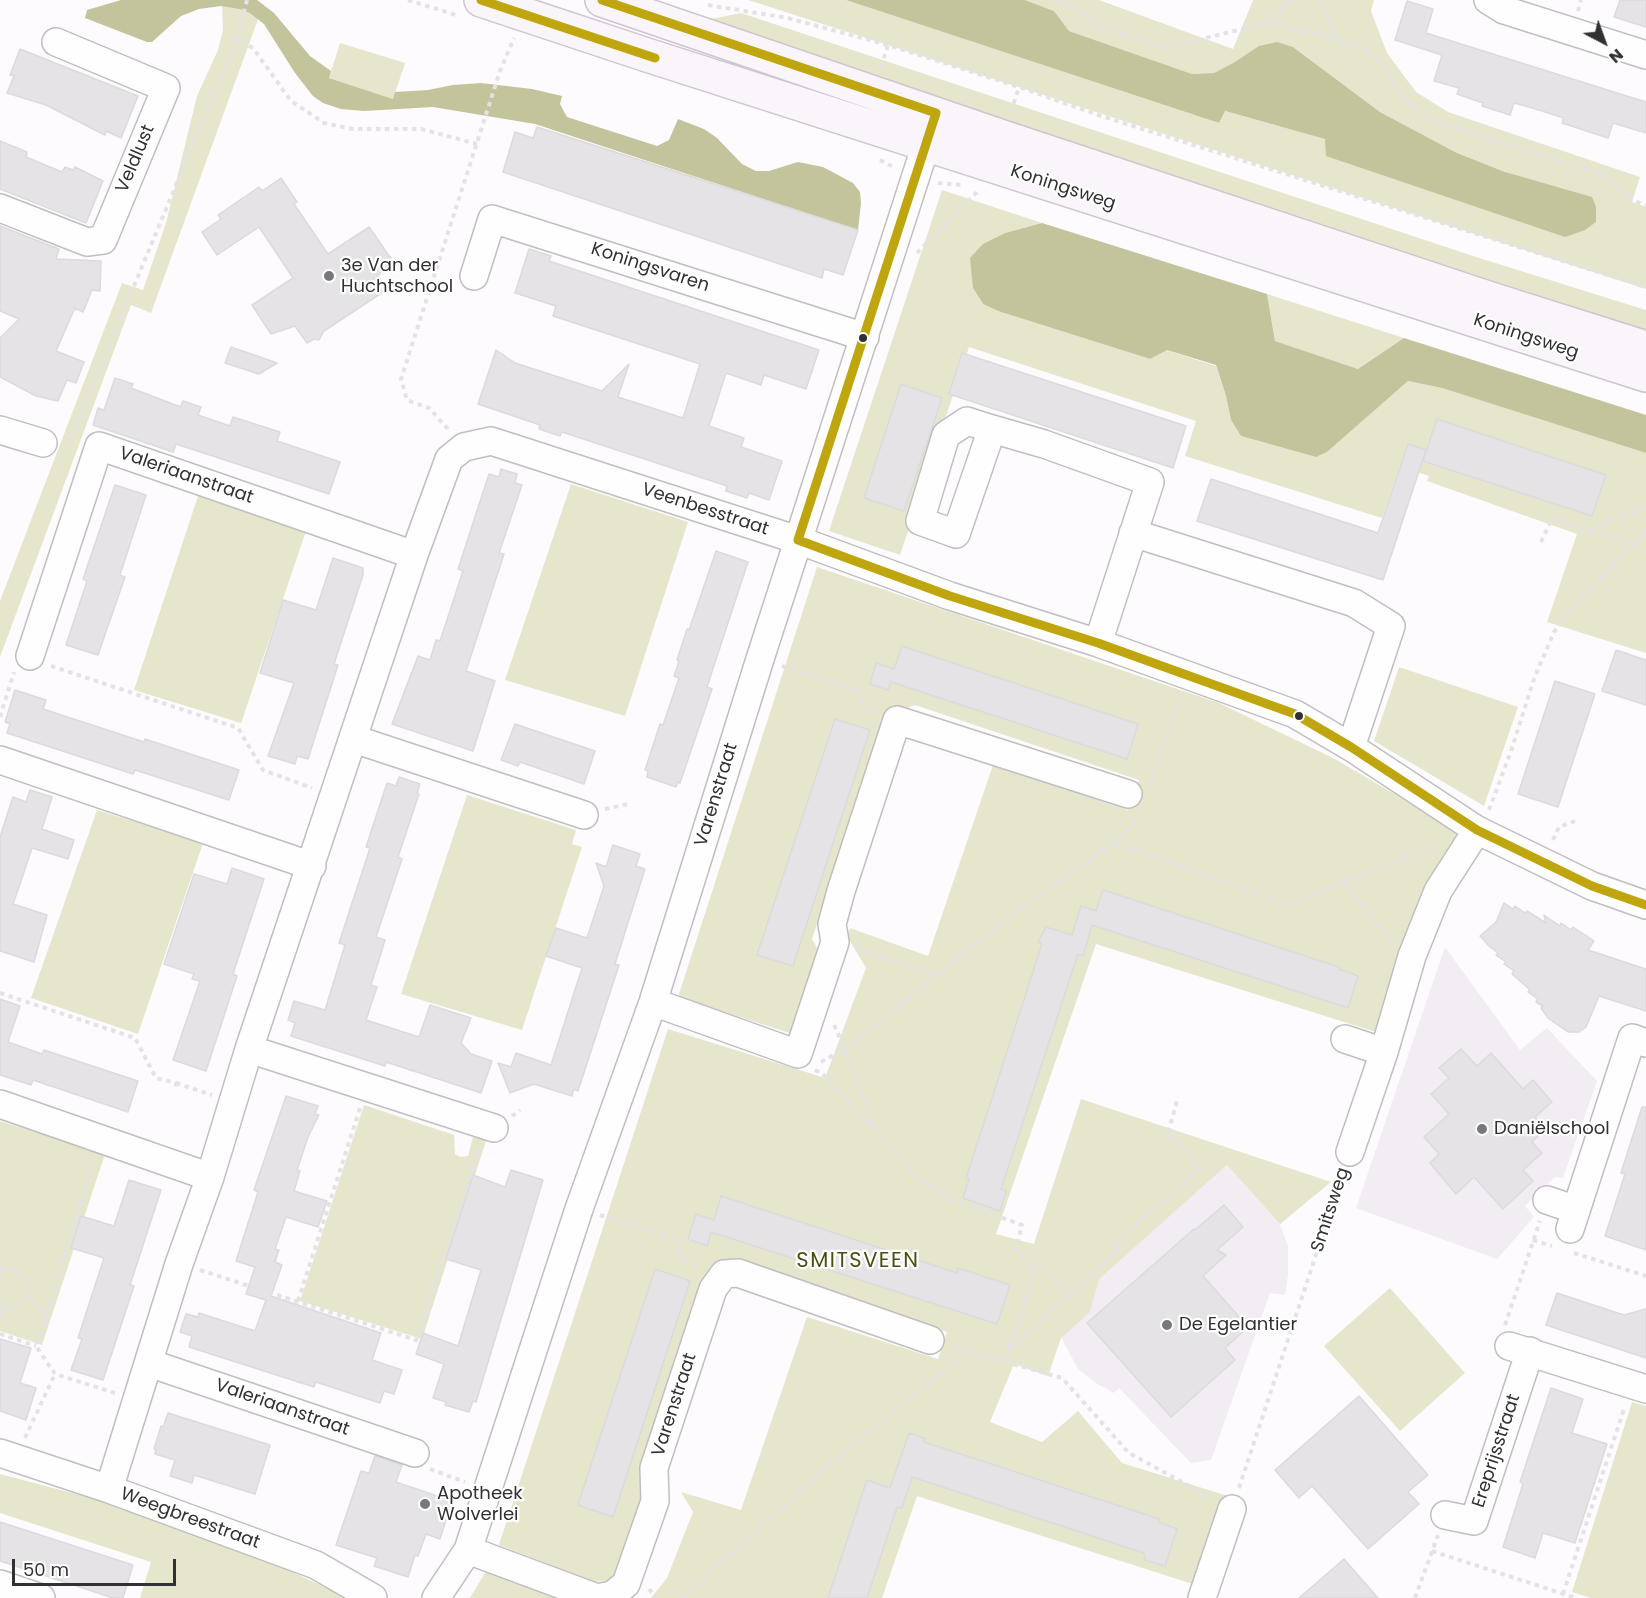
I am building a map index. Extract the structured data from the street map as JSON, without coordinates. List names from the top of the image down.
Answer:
{
  "streets": {
    "main road": ["Koningsweg"],
    "street": [
      "Veldlust",
      "Koningsvaren",
      "Valeriaanstraat",
      "Veenbesstraat",
      "Varenstraat",
      "Smitsweg",
      "Ereprijsstraat",
      "Weegbreestraat"
    ]
  },
  "crossings": [
    ["Koningsweg", "Varenstraat"],
    ["Koningsvaren", "Varenstraat"],
    ["Veenbesstraat", "Varenstraat"],
    ["Veenbesstraat", "Smitsweg"]
  ],
  "districts": ["SMITSVEEN"],
  "places": [
    "3e Van der Huchtschool",
    "Daniëlschool",
    "De Egelantier",
    "Apotheek Wolverlei"
  ],
  "scale_bar": "50 m",
  "north": "bottom right"
}
